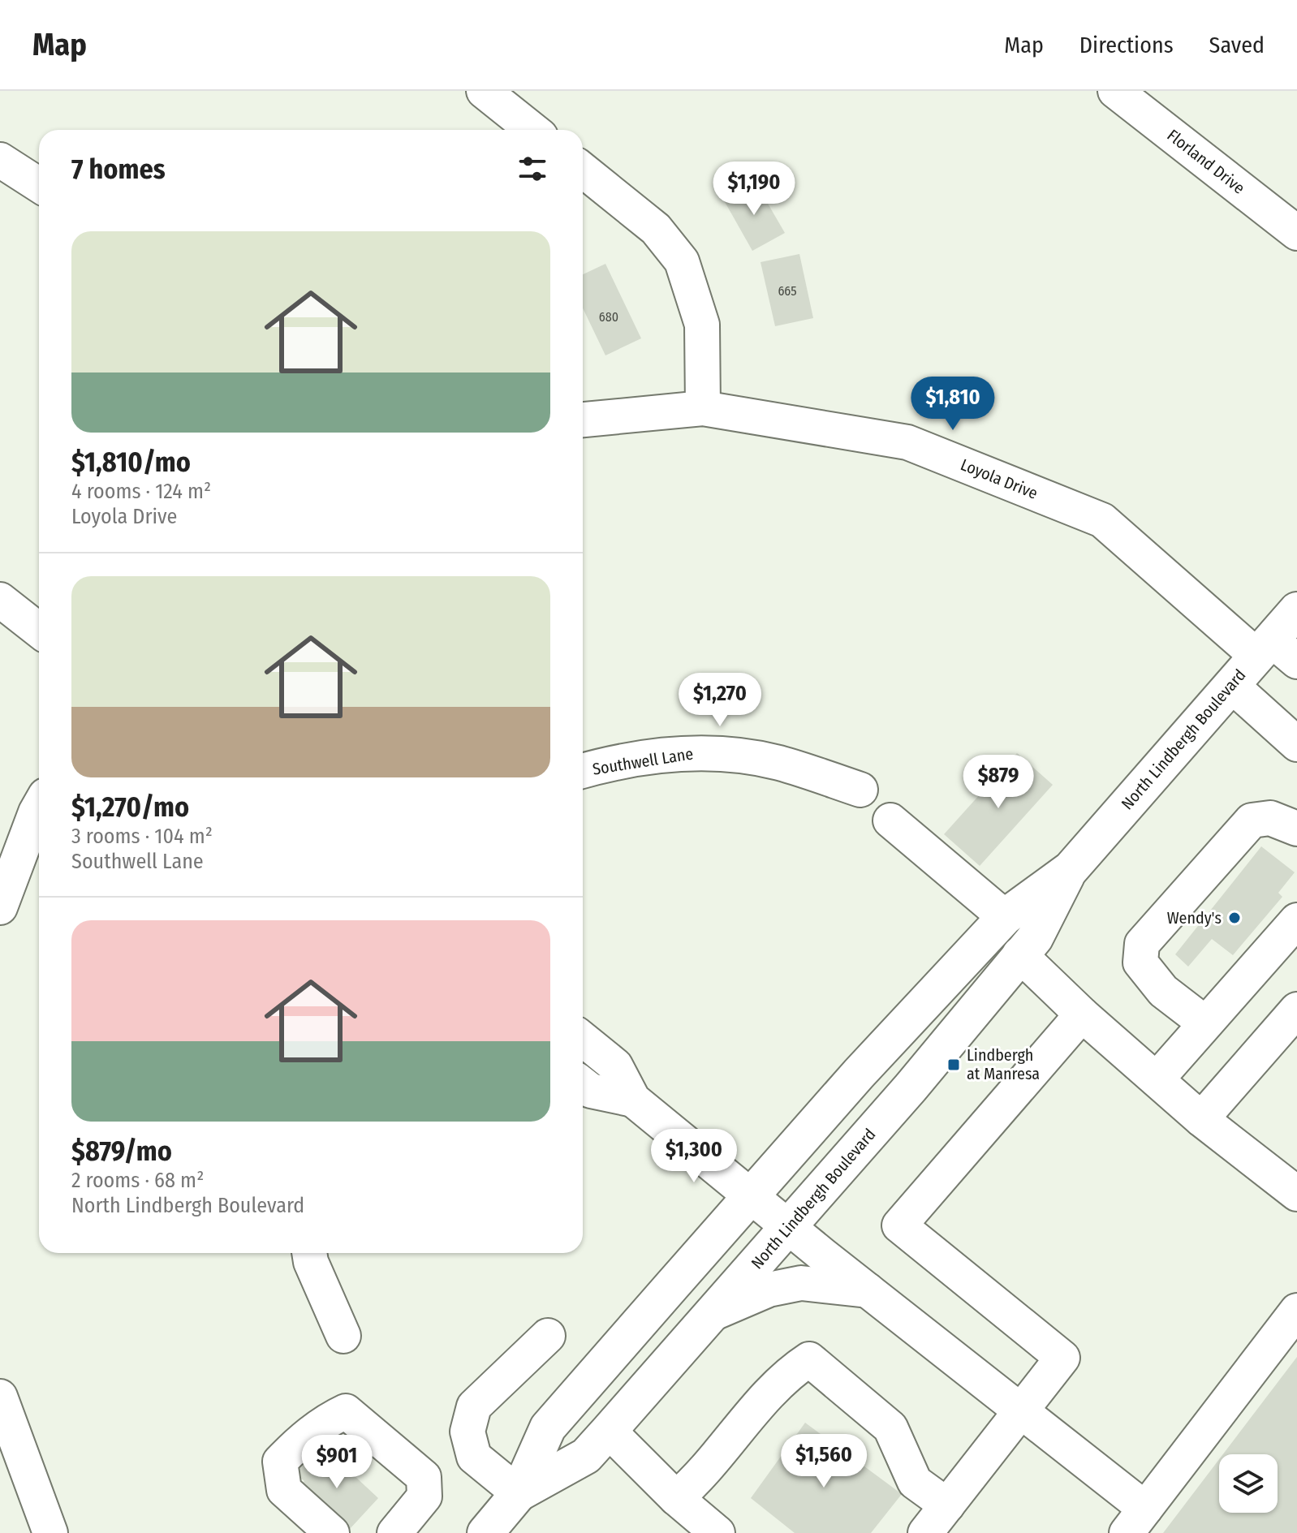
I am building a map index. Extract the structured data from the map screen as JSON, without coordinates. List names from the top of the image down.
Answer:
{
  "streets": {
    "main road": ["North Lindbergh Boulevard"],
    "street": ["Florland Drive", "Loyola Drive", "Southwell Lane"]
  },
  "crossings": [
    ["Loyola Drive", "North Lindbergh Boulevard"]
  ],
  "places": {
    "other": ["Wendy's"],
    "transit": ["Lindbergh at Manresa"]
  },
  "house_numbers": ["665", "680"],
  "page": {
    "header": "Map",
    "nav": ["Map", "Directions", "Saved"],
    "heading": "7 homes",
    "price": [
      "$1,190",
      "$1,810",
      "$1,270",
      "$879",
      "$1,300",
      "$1,560",
      "$901"
    ],
    "list": [
      {
        "name": "$1,810/mo",
        "note": "4 rooms · 124 m² · Loyola Drive"
      },
      {
        "name": "$1,270/mo",
        "note": "3 rooms · 104 m² · Southwell Lane"
      },
      {
        "name": "$879/mo",
        "note": "2 rooms · 68 m² · North Lindbergh Boulevard"
      }
    ]
  }
}
